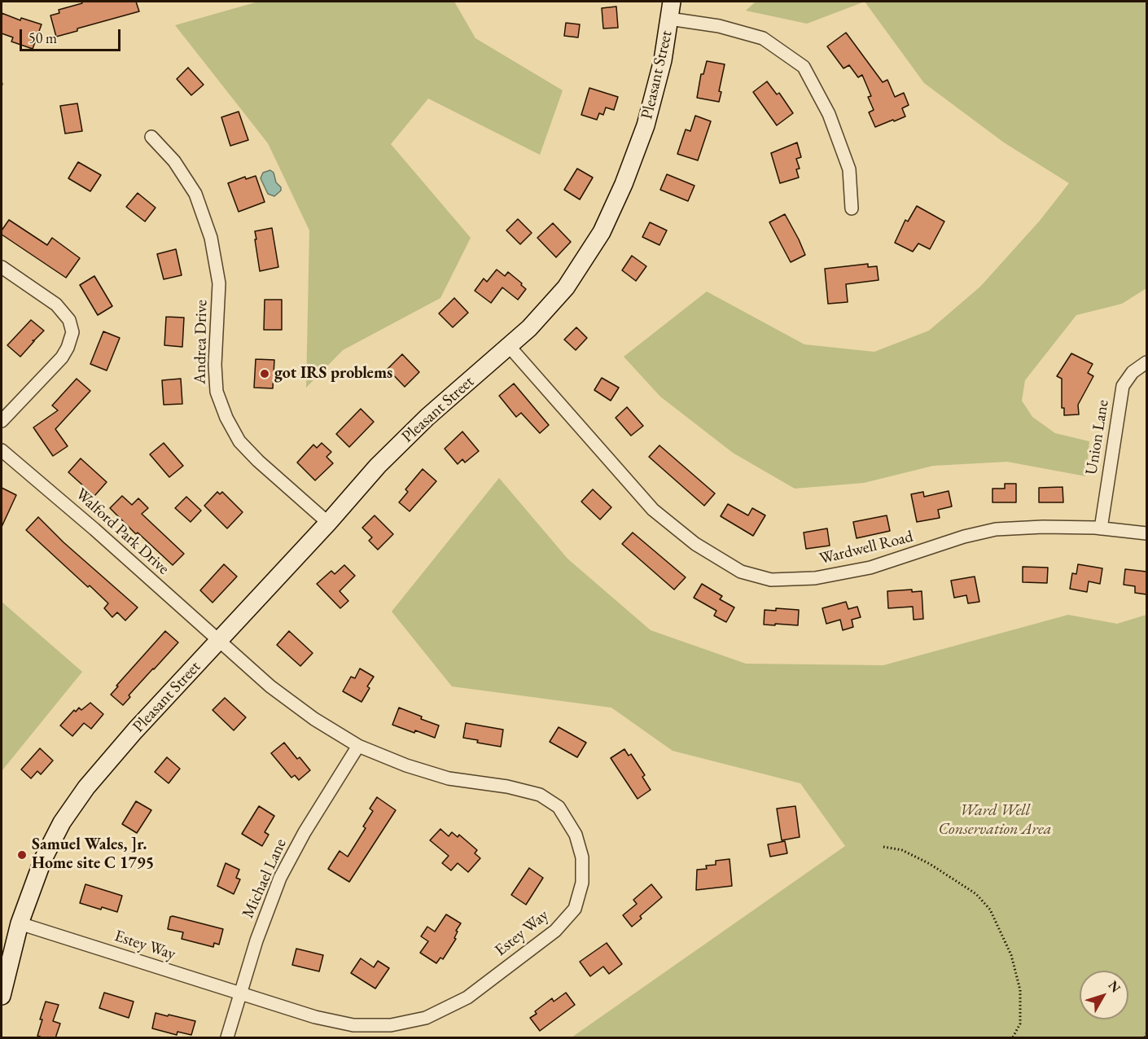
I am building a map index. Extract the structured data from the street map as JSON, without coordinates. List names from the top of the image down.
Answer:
{
  "streets": {
    "main road": ["Pleasant Street"],
    "street": [
      "Andrea Drive",
      "Union Lane",
      "Walford Park Drive",
      "Wardwell Road",
      "Michael Lane",
      "Estey Way"
    ]
  },
  "crossings": [
    ["Pleasant Street", "Andrea Drive"],
    ["Pleasant Street", "Walford Park Drive"],
    ["Pleasant Street", "Wardwell Road"],
    ["Pleasant Street", "Estey Way"],
    ["Union Lane", "Wardwell Road"],
    ["Walford Park Drive", "Estey Way"],
    ["Michael Lane", "Estey Way"]
  ],
  "parks": ["Ward Well Conservation Area"],
  "places": ["got IRS problems", "Samuel Wales, ]r. Home site C 1795"],
  "scale_bar": "50 m",
  "north": "top right"
}
